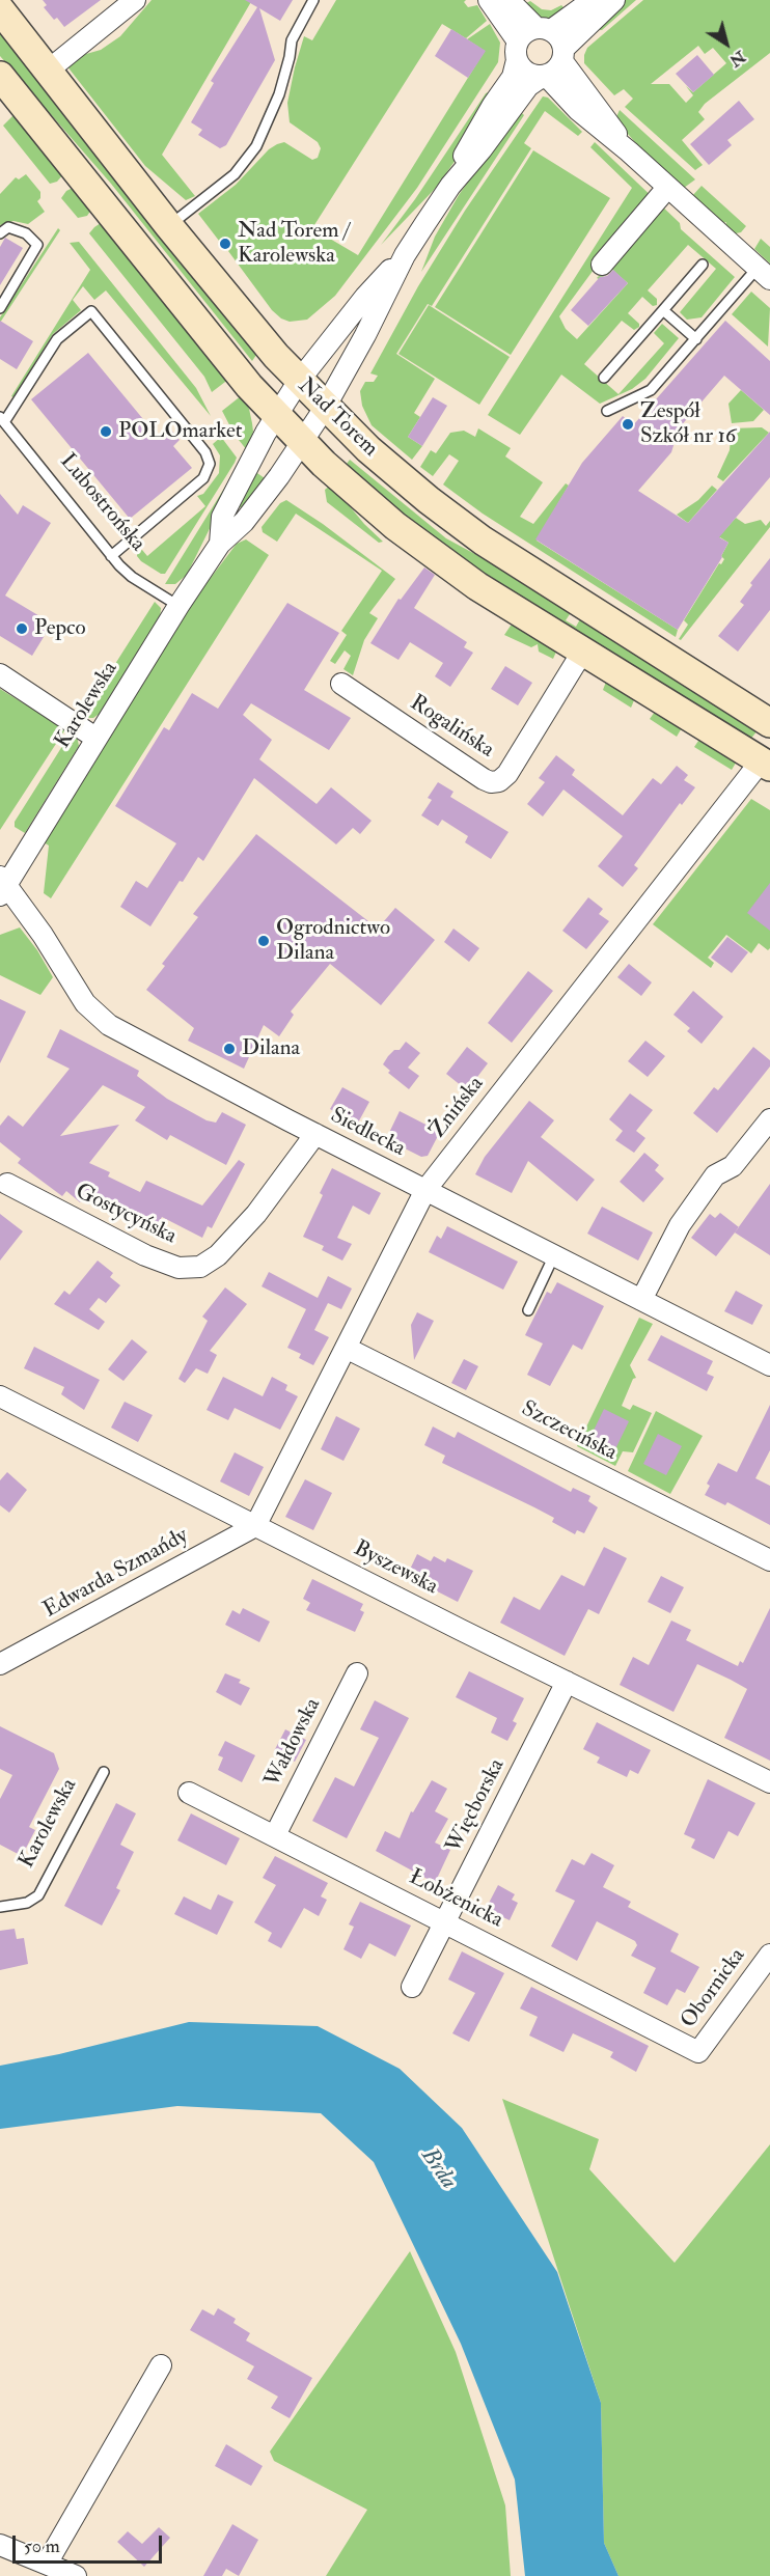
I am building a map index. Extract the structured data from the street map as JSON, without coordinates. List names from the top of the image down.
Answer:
{
  "streets": {
    "main road": ["Nad Torem"],
    "street": [
      "Karolewska",
      "Rogalińska",
      "Żnińska",
      "Siedlecka",
      "Gostycyńska",
      "Szczecińska",
      "Byszewska",
      "Edwarda Szmańdy",
      "Wałdowska",
      "Więcborska",
      "Łobżenicka",
      "Obornicka"
    ],
    "lane": ["Lubostrońska"]
  },
  "crossings": [
    ["Nad Torem", "Karolewska"],
    ["Nad Torem", "Rogalińska"],
    ["Nad Torem", "Żnińska"],
    ["Lubostrońska", "Karolewska"],
    ["Karolewska", "Siedlecka"],
    ["Żnińska", "Siedlecka"],
    ["Żnińska", "Szczecińska"],
    ["Żnińska", "Byszewska"],
    ["Żnińska", "Edwarda Szmańdy"],
    ["Siedlecka", "Gostycyńska"],
    ["Byszewska", "Edwarda Szmańdy"],
    ["Byszewska", "Więcborska"],
    ["Wałdowska", "Łobżenicka"],
    ["Więcborska", "Łobżenicka"],
    ["Łobżenicka", "Obornicka"]
  ],
  "water": ["Brda"],
  "places": [
    "Nad Torem / Karolewska",
    "Zespół Szkół nr 16",
    "POLOmarket",
    "Pepco",
    "Ogrodnictwo Dilana",
    "Dilana"
  ],
  "scale_bar": "50 m",
  "north": "bottom right"
}
